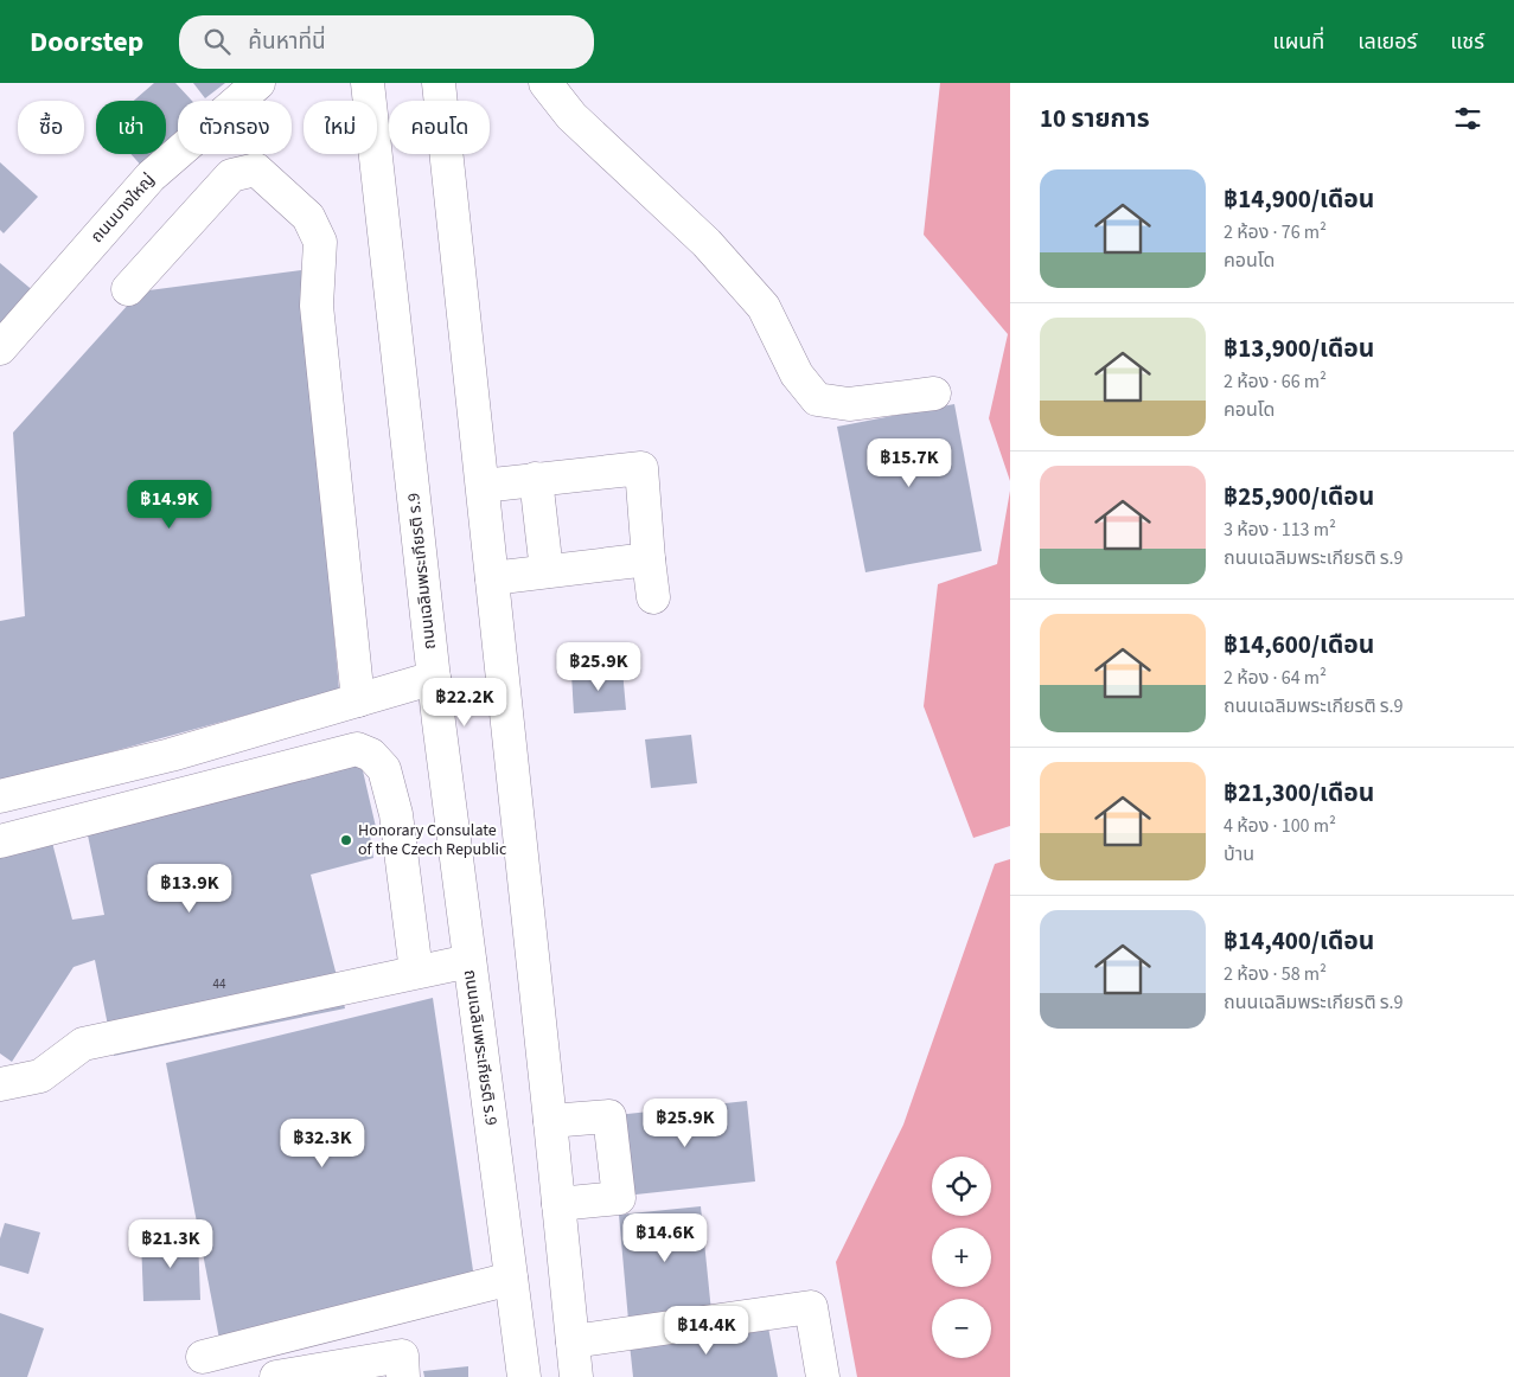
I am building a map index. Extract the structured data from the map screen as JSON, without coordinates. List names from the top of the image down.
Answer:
{
  "streets": {
    "main road": ["ถนนบางใหญ่", "ถนนเฉลิมพระเกียรติ ร.9"]
  },
  "places": ["Honorary Consulate of the Czech Republic"],
  "house_numbers": ["44"],
  "page": {
    "header": "Doorstep",
    "search": "ค้นหาที่นี่",
    "nav": ["แผนที่", "เลเยอร์", "แชร์"],
    "heading": "10 รายการ",
    "chip": [
      "ซื้อ",
      "เช่า",
      "ตัวกรอง",
      "ใหม่",
      "คอนโด"
    ],
    "list": [
      {
        "name": "฿14,900/เดือน",
        "note": "2 ห้อง · 76 m² · คอนโด"
      },
      {
        "name": "฿13,900/เดือน",
        "note": "2 ห้อง · 66 m² · คอนโด"
      },
      {
        "name": "฿25,900/เดือน",
        "note": "3 ห้อง · 113 m² · ถนนเฉลิมพระเกียรติ ร.9"
      },
      {
        "name": "฿14,600/เดือน",
        "note": "2 ห้อง · 64 m² · ถนนเฉลิมพระเกียรติ ร.9"
      },
      {
        "name": "฿21,300/เดือน",
        "note": "4 ห้อง · 100 m² · บ้าน"
      },
      {
        "name": "฿14,400/เดือน",
        "note": "2 ห้อง · 58 m² · ถนนเฉลิมพระเกียรติ ร.9"
      }
    ],
    "price": [
      "฿15.7K",
      "฿14.9K",
      "฿25.9K",
      "฿22.2K",
      "฿13.9K",
      "฿25.9K",
      "฿32.3K",
      "฿14.6K",
      "฿21.3K",
      "฿14.4K"
    ],
    "map_buttons": ["+", "−"]
  }
}
